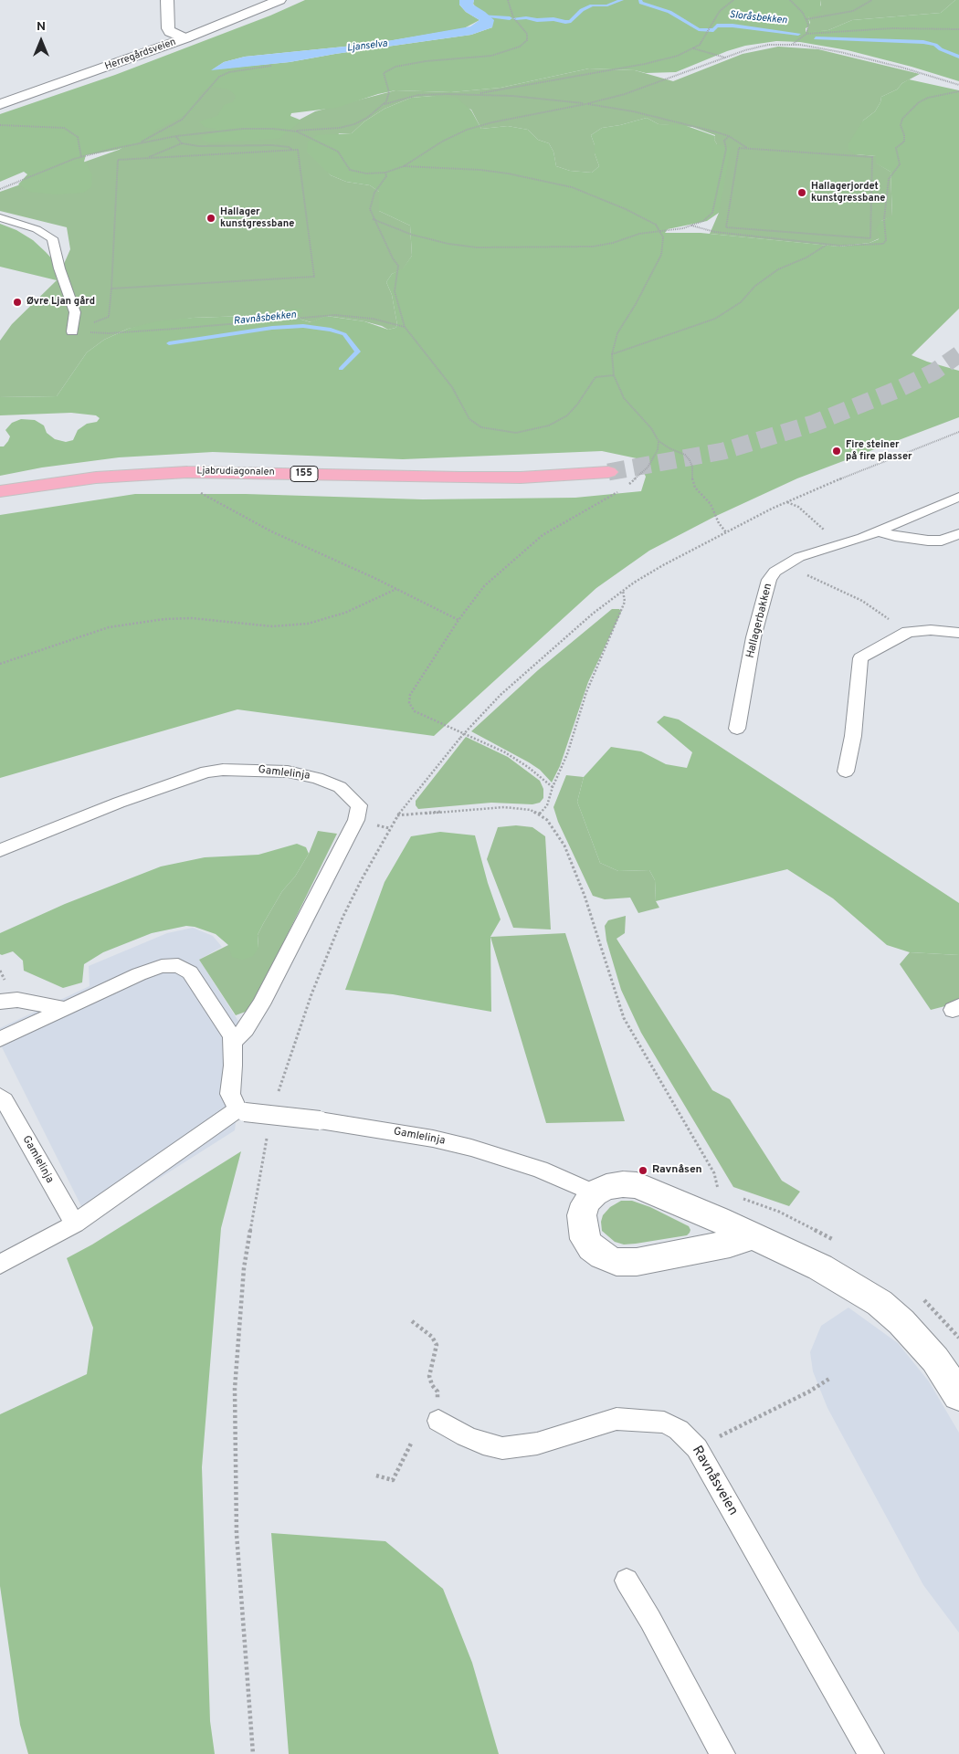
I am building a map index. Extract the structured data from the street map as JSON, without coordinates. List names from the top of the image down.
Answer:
{
  "streets": {
    "main road": ["Ljabrudiagonalen", "155"],
    "street": ["Herregårdsveien"],
    "lane": ["Hallagerbakken", "Gamlelinja", "Ravnåsveien"]
  },
  "water": ["Sloråsbekken", "Ljanselva", "Ravnåsbekken"],
  "places": [
    "Hallagerjordet kunstgressbane",
    "Hallager kunstgressbane",
    "Øvre Ljan gård",
    "Fire steiner på fire plasser",
    "Ravnåsen"
  ],
  "north": "top"
}
